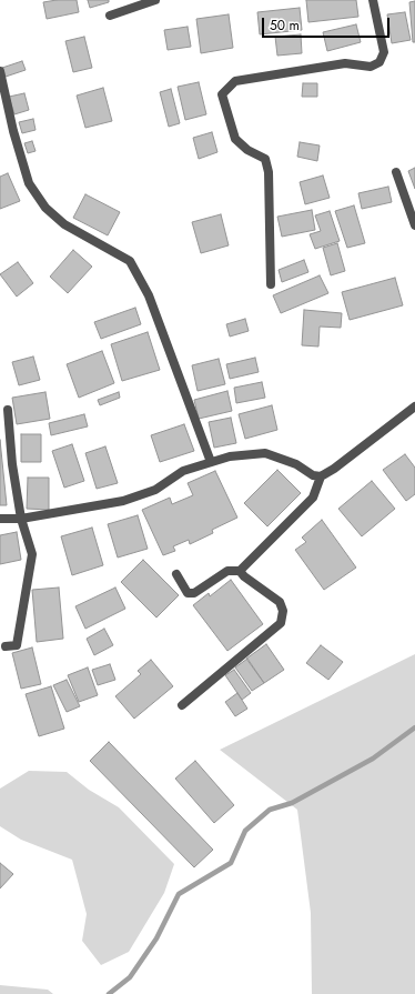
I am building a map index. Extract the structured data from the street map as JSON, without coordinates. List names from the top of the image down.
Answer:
{
  "scale_bar": "50 m"
}
